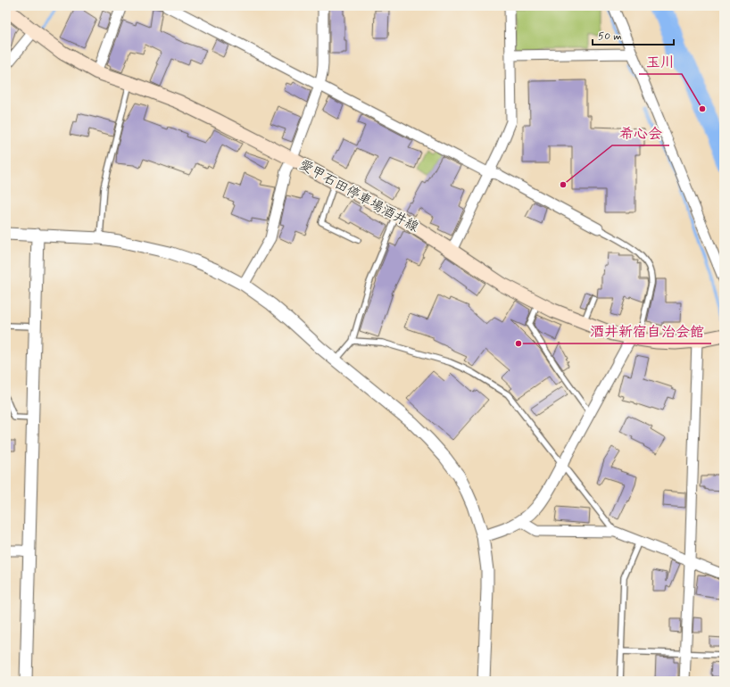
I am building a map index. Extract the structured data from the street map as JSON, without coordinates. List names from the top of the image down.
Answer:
{
  "streets": {
    "main road": ["愛甲石田停車場酒井線"]
  },
  "places": ["玉川", "希心会", "酒井新宿自治会館"],
  "scale_bar": "50 m"
}
